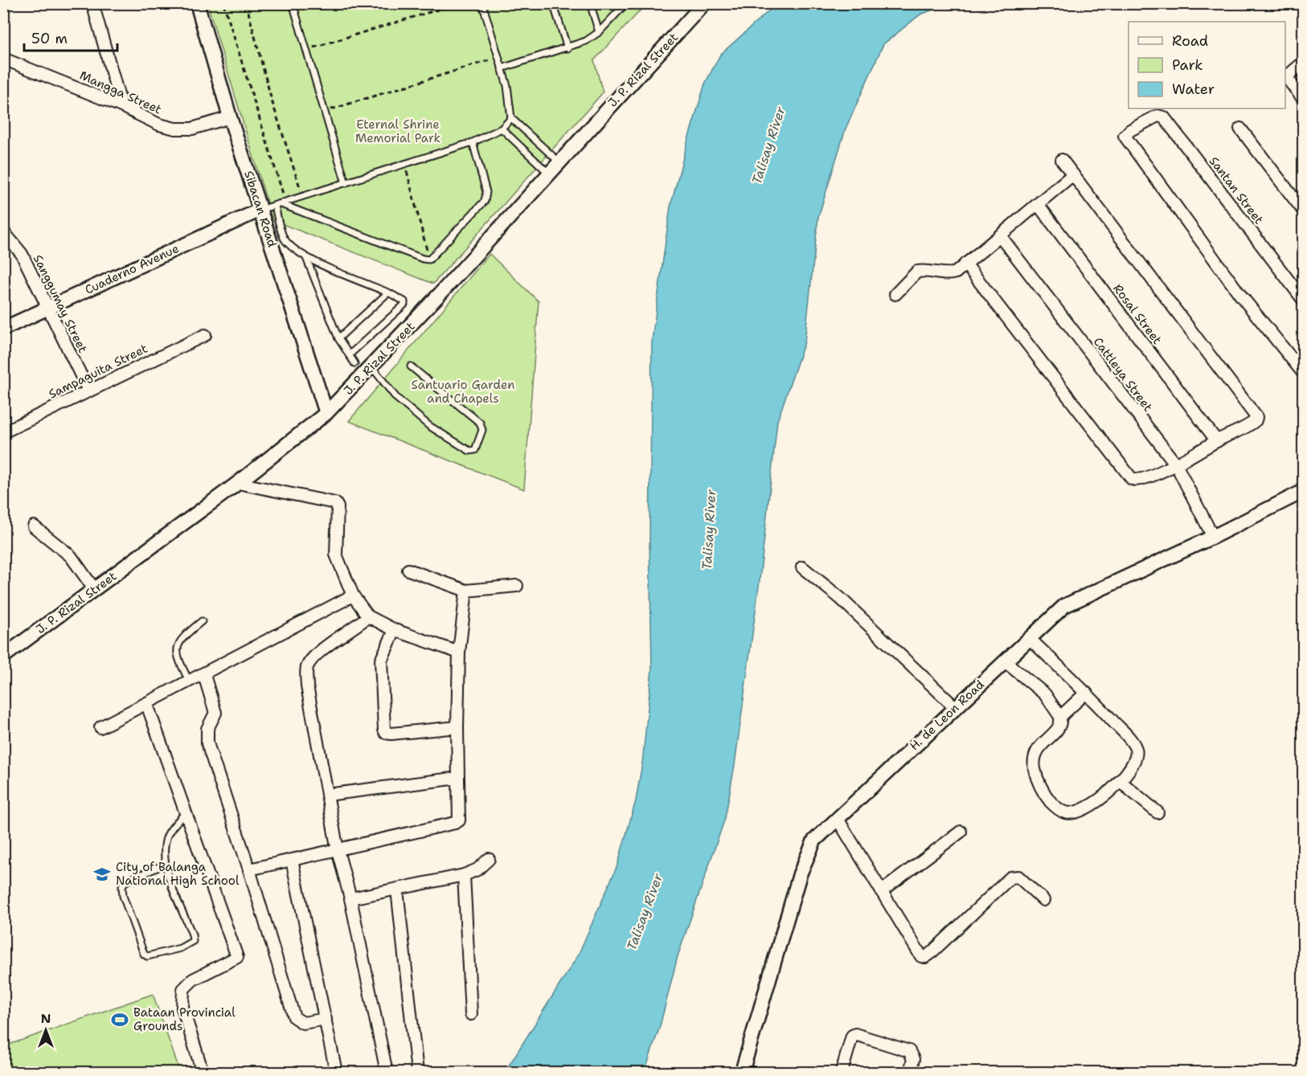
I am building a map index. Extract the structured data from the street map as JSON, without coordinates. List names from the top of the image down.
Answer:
{
  "streets": {
    "street": [
      "J. P. Rizal Street",
      "Mangga Street",
      "Santan Street",
      "Sibacan Road",
      "Cuaderno Avenue",
      "Sanggumay Street",
      "Rosal Street",
      "Sampaguita Street",
      "Cattleya Street",
      "H. de Leon Road"
    ]
  },
  "crossings": [
    ["J. P. Rizal Street", "Sibacan Road"],
    ["Mangga Street", "Sibacan Road"],
    ["Sibacan Road", "Cuaderno Avenue"],
    ["Cuaderno Avenue", "Sanggumay Street"],
    ["Sanggumay Street", "Sampaguita Street"],
    ["Cattleya Street", "H. de Leon Road"]
  ],
  "water": ["Talisay River"],
  "parks": ["Eternal Shrine Memorial Park", "Santuario Garden and Chapels"],
  "places": {
    "school or university": ["City of Balanga National High School"],
    "sports": ["Bataan Provincial Grounds"]
  },
  "legend": ["Road", "Park", "Water"],
  "scale_bar": "50 m",
  "north": "top"
}
